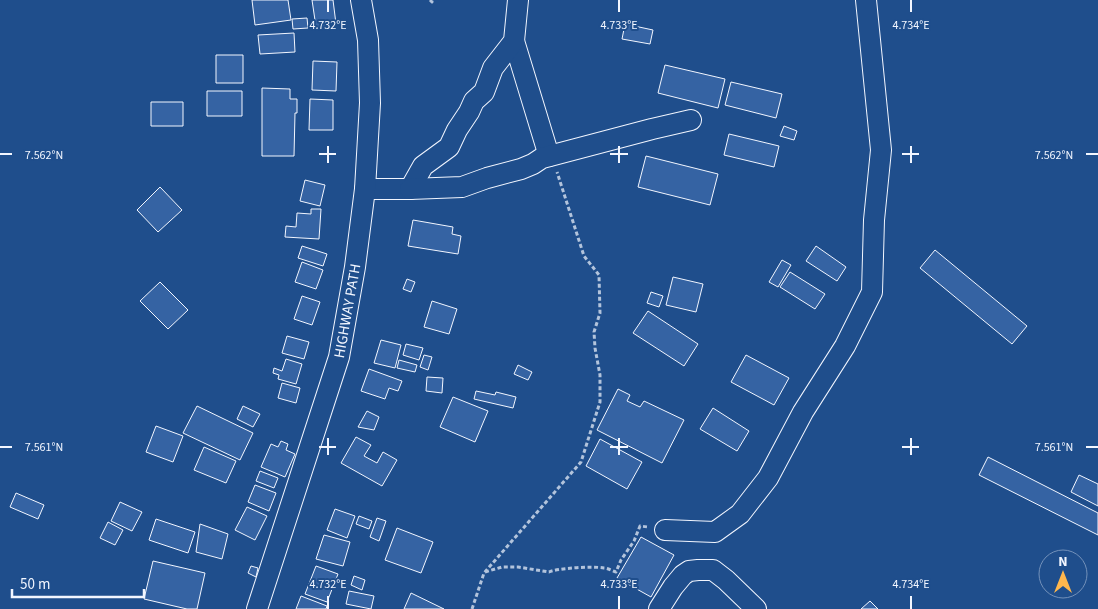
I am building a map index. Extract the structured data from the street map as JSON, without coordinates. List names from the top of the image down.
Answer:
{
  "streets": {
    "street": ["HIGHWAY PATH"]
  },
  "scale_bar": "50 m",
  "north": "top",
  "coordinates": [
    "4.732°E",
    "4.733°E",
    "4.734°E",
    "7.562°N",
    "7.561°N"
  ]
}
